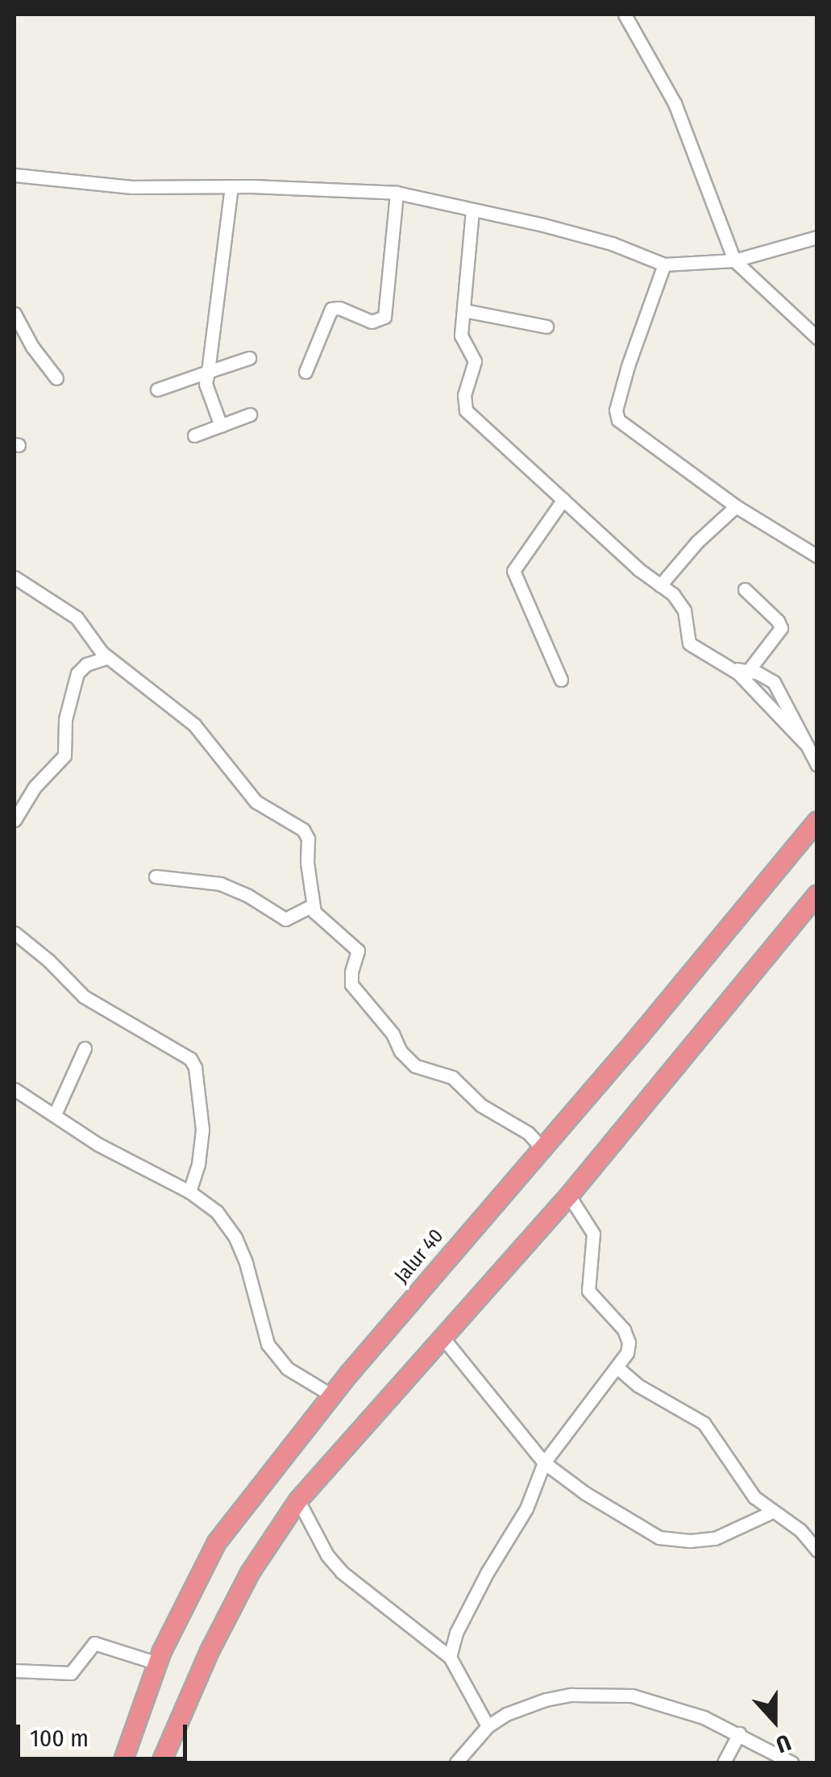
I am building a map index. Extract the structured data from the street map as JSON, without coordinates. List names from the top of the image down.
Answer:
{
  "streets": {
    "highway": ["Jalur 40"]
  },
  "scale_bar": "100 m",
  "north": "bottom"
}
